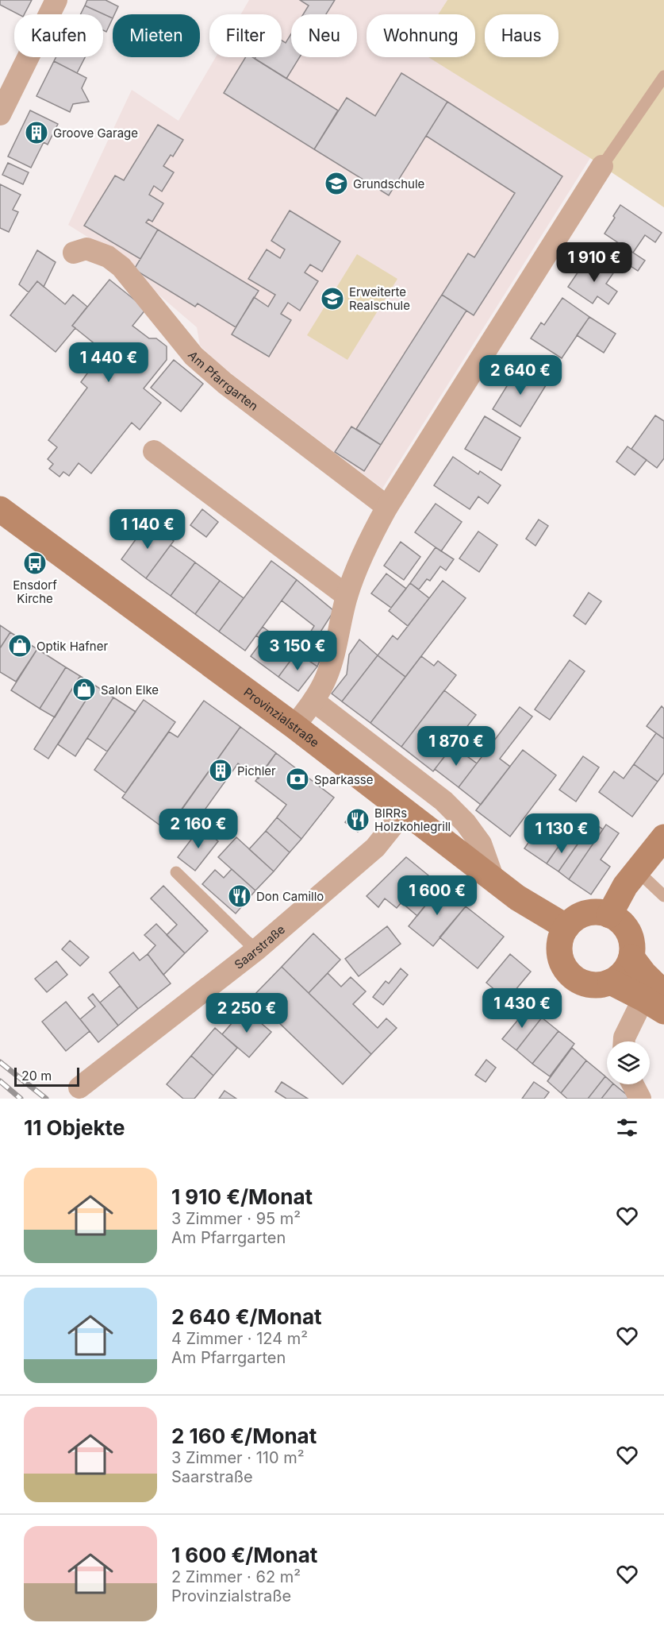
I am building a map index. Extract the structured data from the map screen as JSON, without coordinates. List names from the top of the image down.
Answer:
{
  "streets": {
    "main road": ["Provinzialstraße"],
    "street": ["Am Pfarrgarten", "Saarstraße"]
  },
  "crossings": [
    ["Provinzialstraße", "Saarstraße"]
  ],
  "places": {
    "building": ["Groove Garage", "Pichler"],
    "school or university": ["Grundschule", "Erweiterte Realschule"],
    "bus stop": ["Ensdorf Kirche"],
    "shop": ["Optik Hafner", "Salon Elke"],
    "bank": ["Sparkasse"],
    "restaurant": ["BIRRs Holzkohlegrill", "Don Camillo"]
  },
  "scale_bar": "20 m",
  "page": {
    "chip": [
      "Kaufen",
      "Mieten",
      "Filter",
      "Neu",
      "Wohnung",
      "Haus"
    ],
    "price": [
      "1 910 €",
      "1 440 €",
      "2 640 €",
      "1 140 €",
      "3 150 €",
      "1 870 €",
      "2 160 €",
      "1 130 €",
      "1 600 €",
      "1 430 €",
      "2 250 €"
    ],
    "scale": "20 m",
    "heading": "11 Objekte",
    "list": [
      {
        "name": "1 910 €/Monat",
        "note": "3 Zimmer · 95 m² · Am Pfarrgarten"
      },
      {
        "name": "2 640 €/Monat",
        "note": "4 Zimmer · 124 m² · Am Pfarrgarten"
      },
      {
        "name": "2 160 €/Monat",
        "note": "3 Zimmer · 110 m² · Saarstraße"
      },
      {
        "name": "1 600 €/Monat",
        "note": "2 Zimmer · 62 m² · Provinzialstraße"
      }
    ]
  }
}
